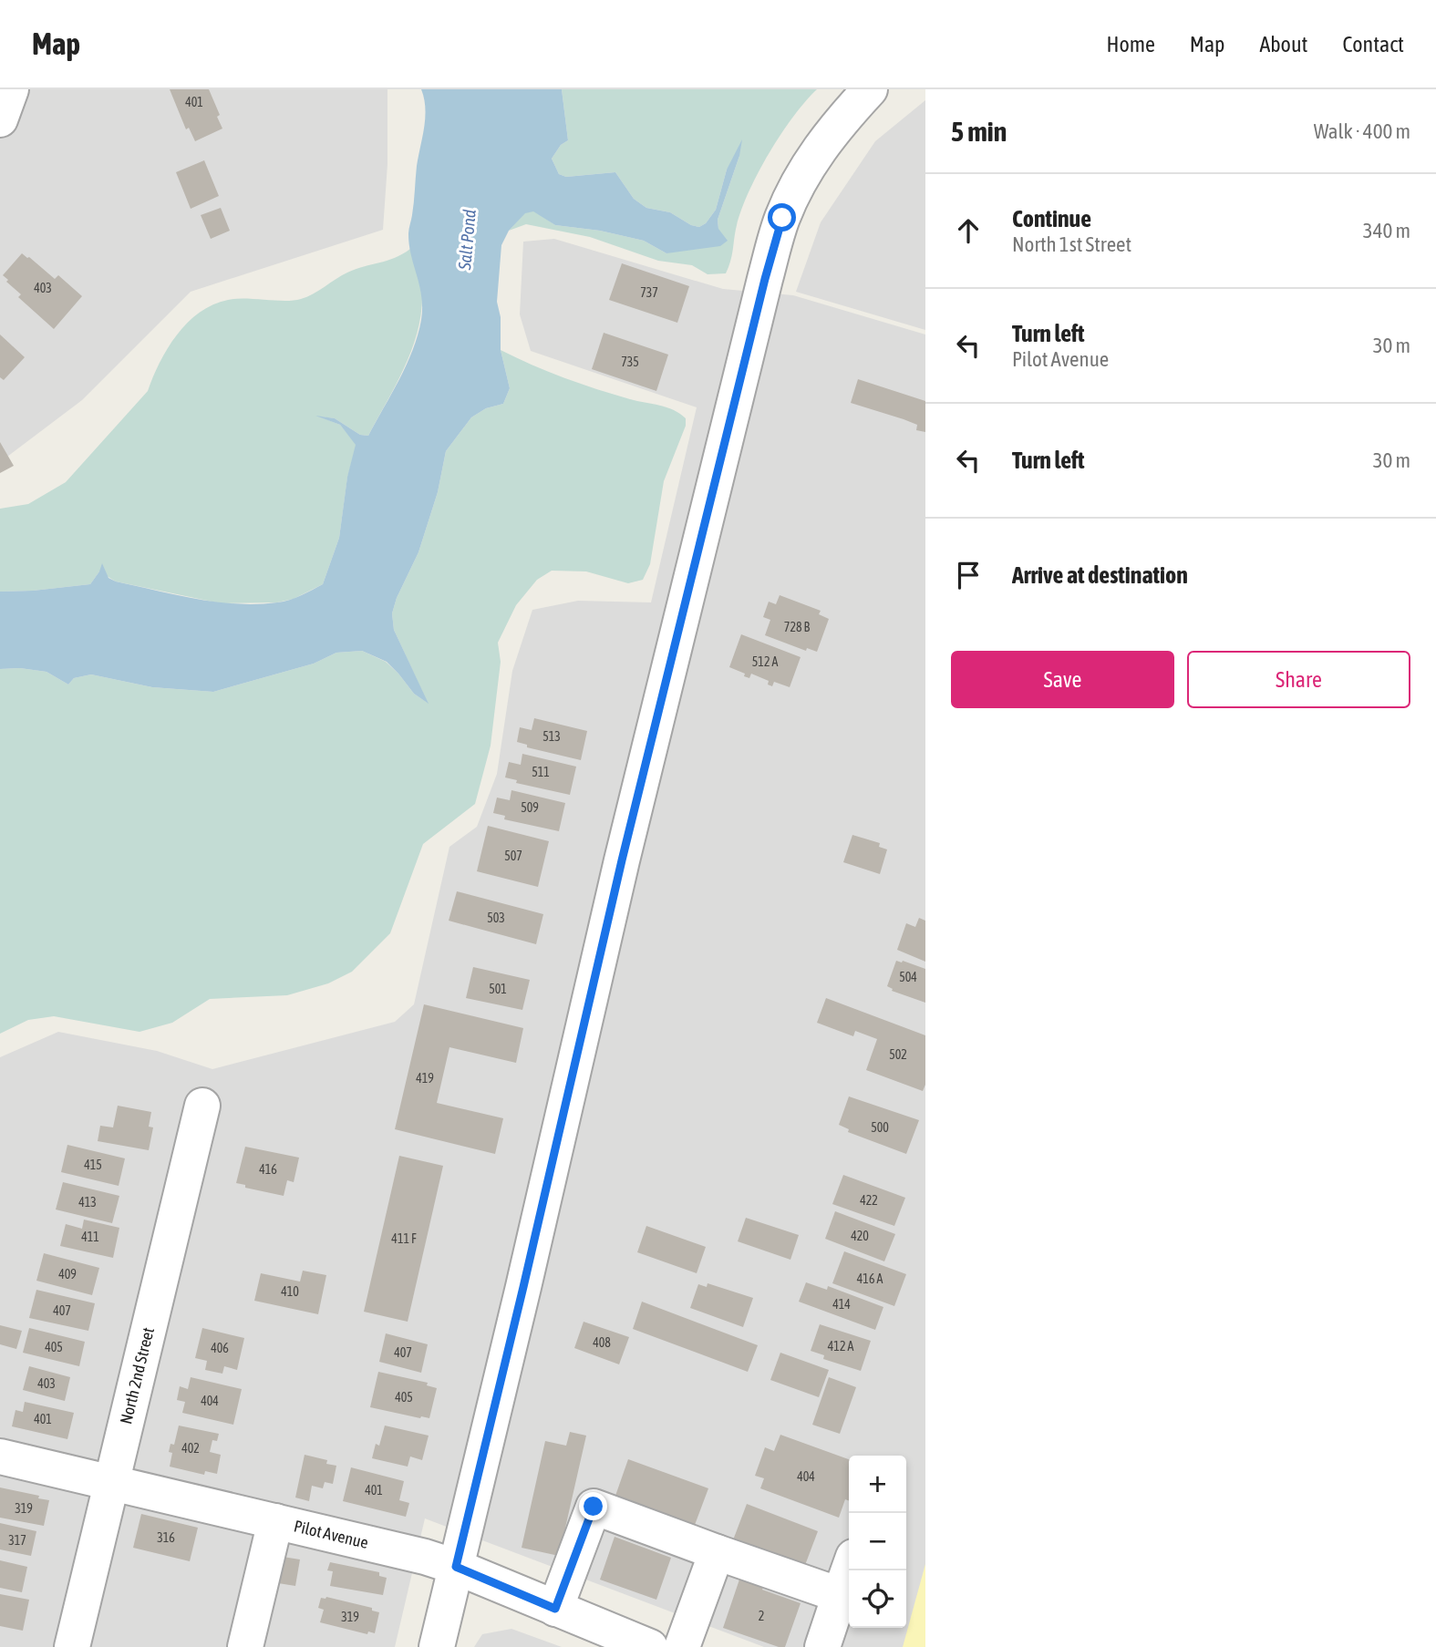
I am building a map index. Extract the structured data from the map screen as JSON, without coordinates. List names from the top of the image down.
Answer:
{
  "streets": {
    "street": ["North 2nd Street", "Pilot Avenue"]
  },
  "crossings": [
    ["North 2nd Street", "Pilot Avenue"]
  ],
  "water": ["Salt Pond"],
  "house_numbers": [
    "401",
    "403",
    "737",
    "735",
    "728 B",
    "512 A",
    "513",
    "511",
    "509",
    "507",
    "503",
    "504",
    "501",
    "502",
    "419",
    "500",
    "415",
    "416",
    "422",
    "413",
    "420",
    "411",
    "411 F",
    "409",
    "416 A",
    "410",
    "414",
    "407",
    "408",
    "412 A",
    "405",
    "406",
    "407",
    "403",
    "405",
    "404",
    "401",
    "402",
    "404",
    "401",
    "319",
    "316",
    "317",
    "2",
    "319"
  ],
  "page": {
    "header": "Map",
    "nav": [
      "Home",
      "Map",
      "About",
      "Contact"
    ],
    "heading": ["5 min", "Walk · 400 m"],
    "list": [
      ["Continue", "North 1st Street", "340 m"],
      ["Turn left", "Pilot Avenue", "30 m"],
      ["Turn left", "30 m"],
      "Arrive at destination"
    ],
    "buttons": ["Save", "Share"],
    "map_buttons": ["+", "−"]
  }
}
